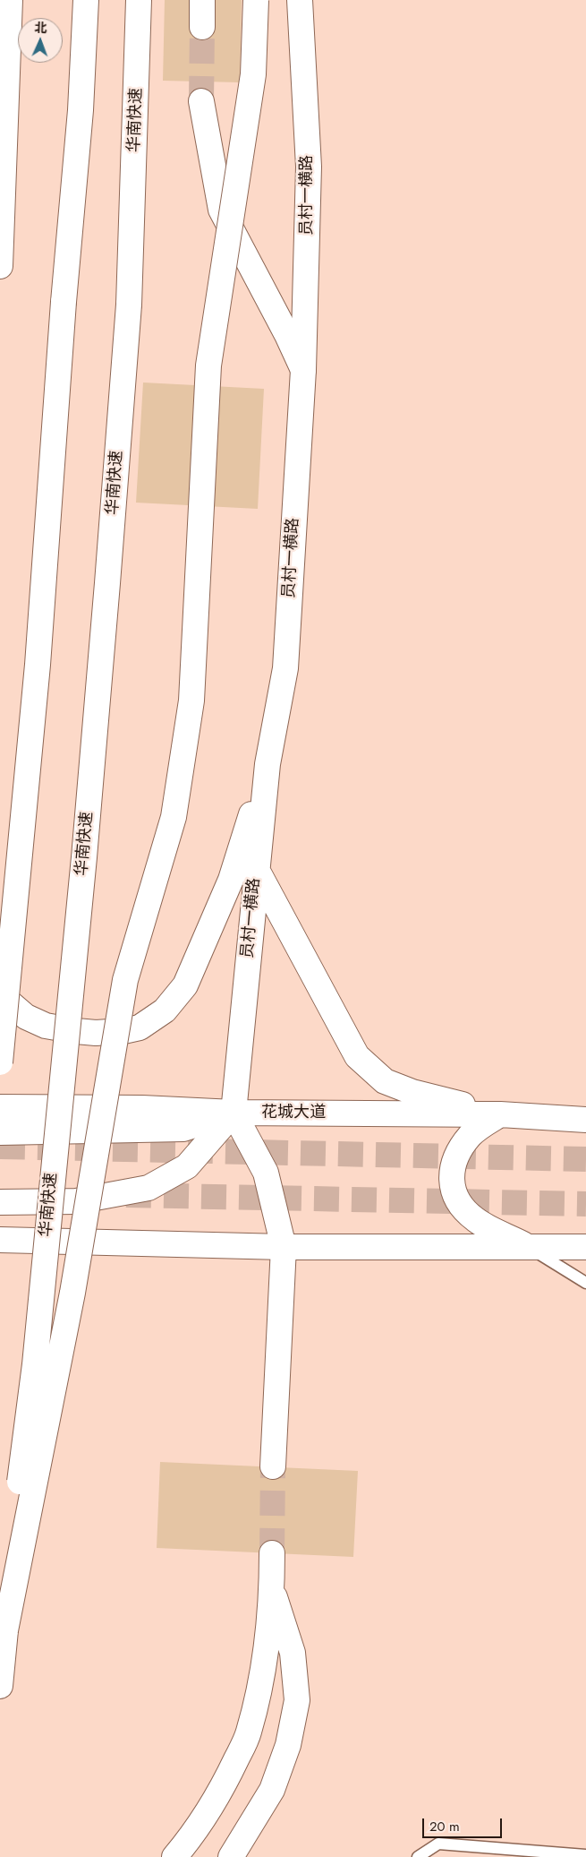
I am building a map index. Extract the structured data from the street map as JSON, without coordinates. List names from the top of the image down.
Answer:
{
  "streets": {
    "main road": ["华南快速", "员村一横路", "花城大道"]
  },
  "crossings": [
    ["员村一横路", "花城大道"]
  ],
  "scale_bar": "20 m",
  "north": "top"
}
